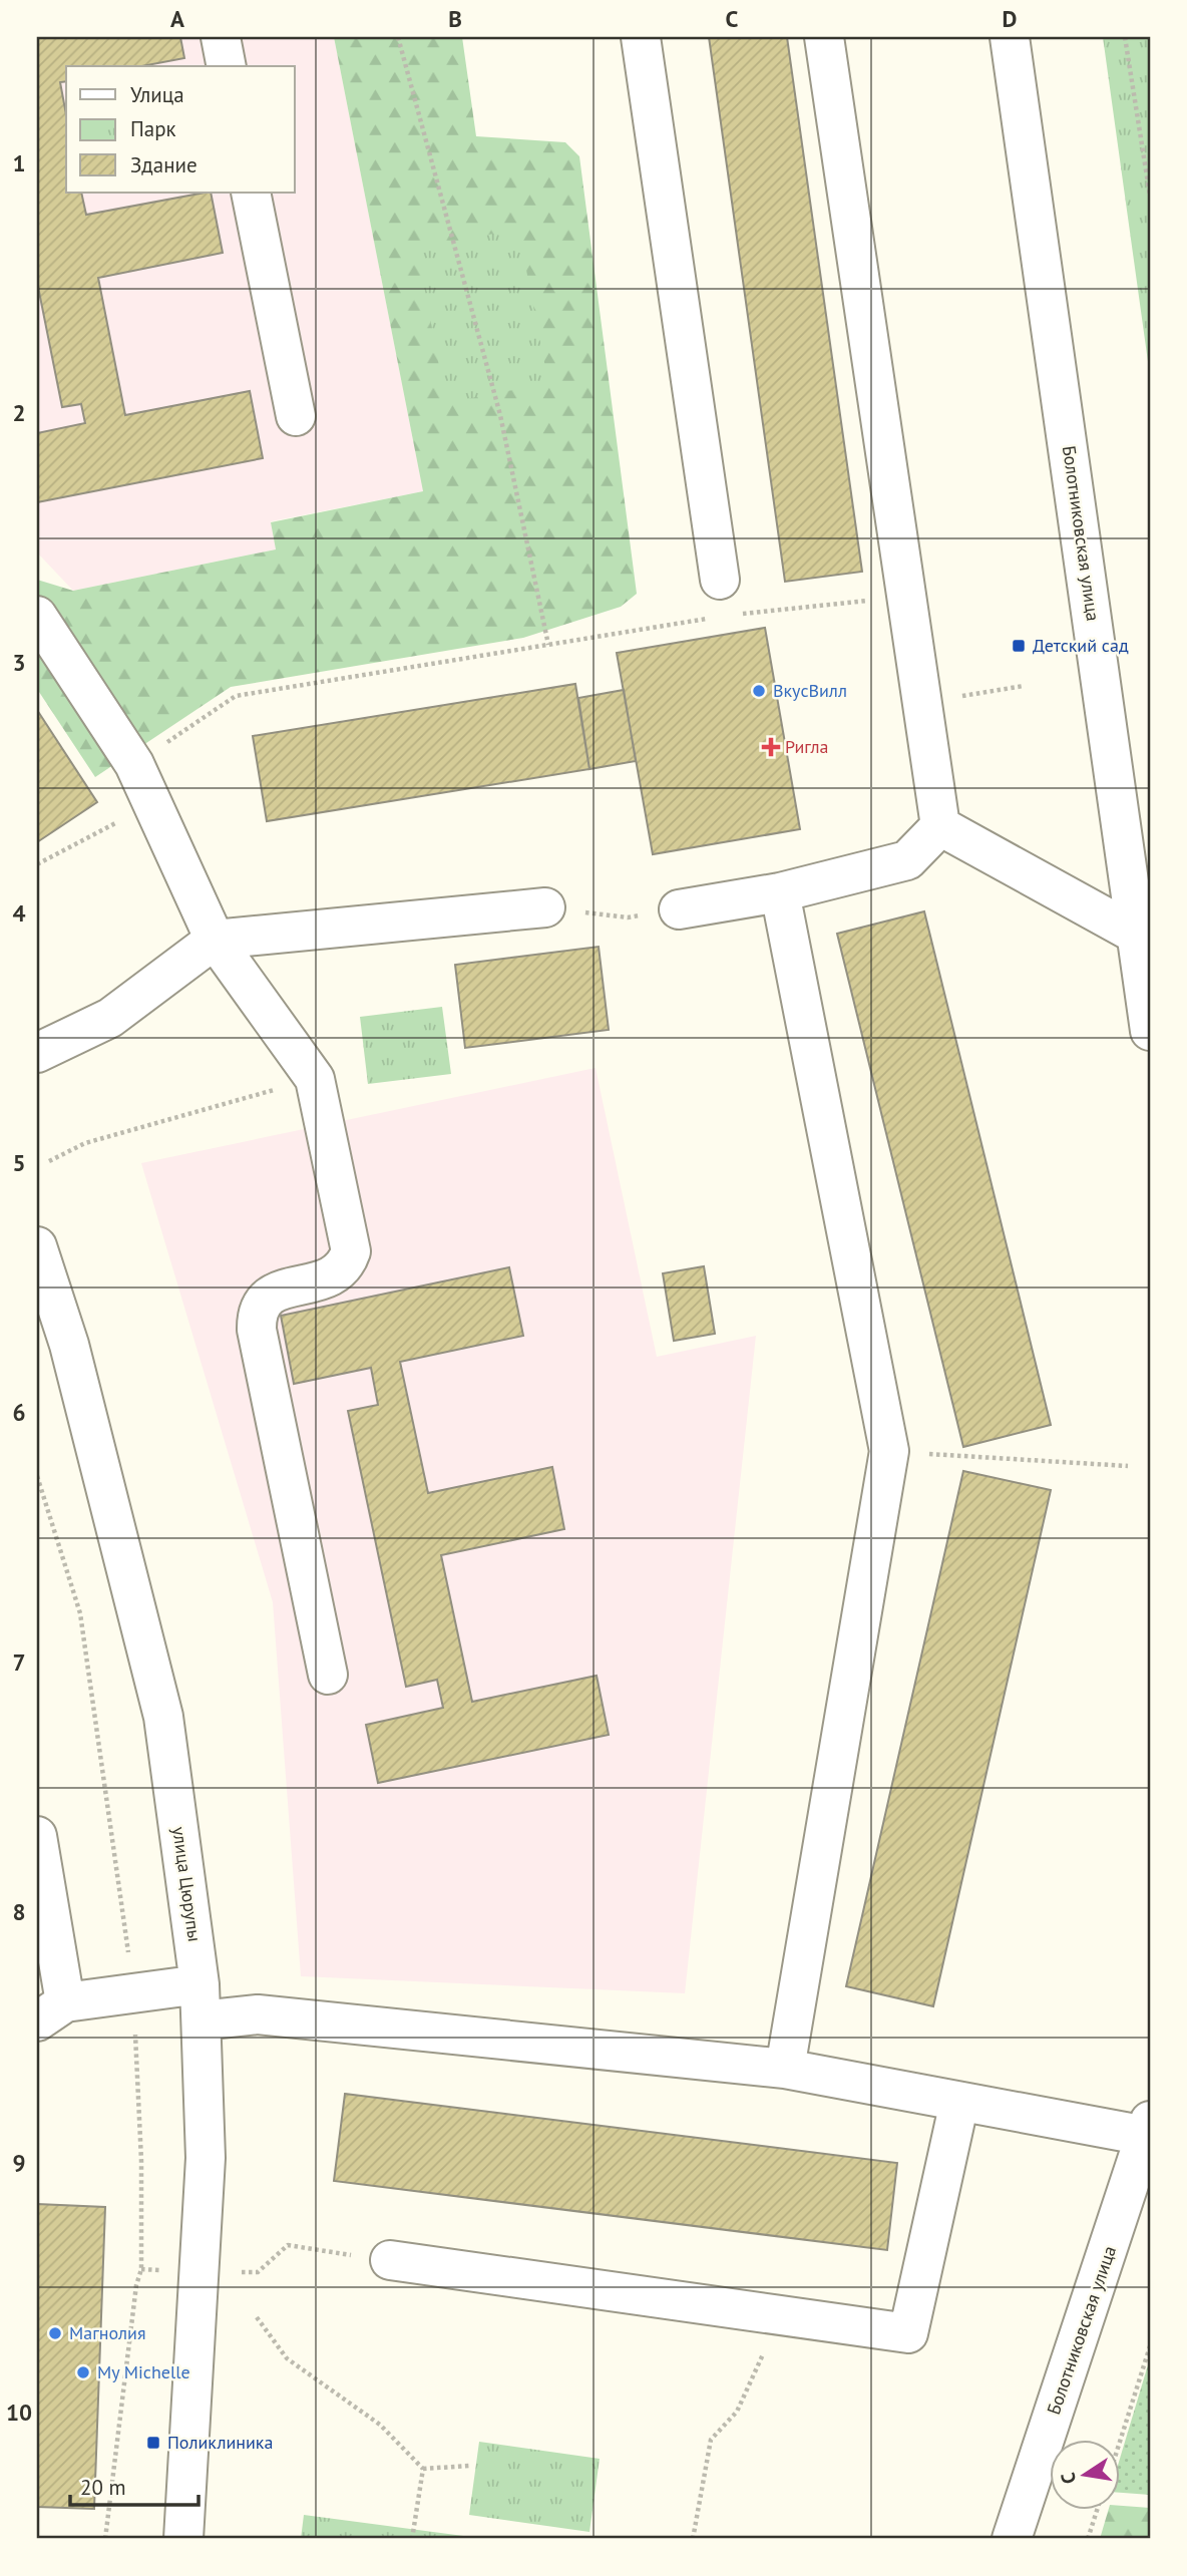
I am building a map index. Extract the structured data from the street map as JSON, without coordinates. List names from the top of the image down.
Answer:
{
  "streets": {
    "street": ["Болотниковская улица", "улица Цюрупы"]
  },
  "places": {
    "transit": ["Детский сад", "Поликлиника"],
    "other": ["ВкусВилл", "Магнолия", "My Michelle"],
    "health": ["Ригла"]
  },
  "legend": ["Улица", "Парк", "Здание"],
  "scale_bar": "20 m",
  "north": "left",
  "grid": {
    "columns": [
      "A",
      "B",
      "C",
      "D"
    ],
    "rows": [
      "1",
      "2",
      "3",
      "4",
      "5",
      "6",
      "7",
      "8",
      "9",
      "10"
    ]
  }
}
